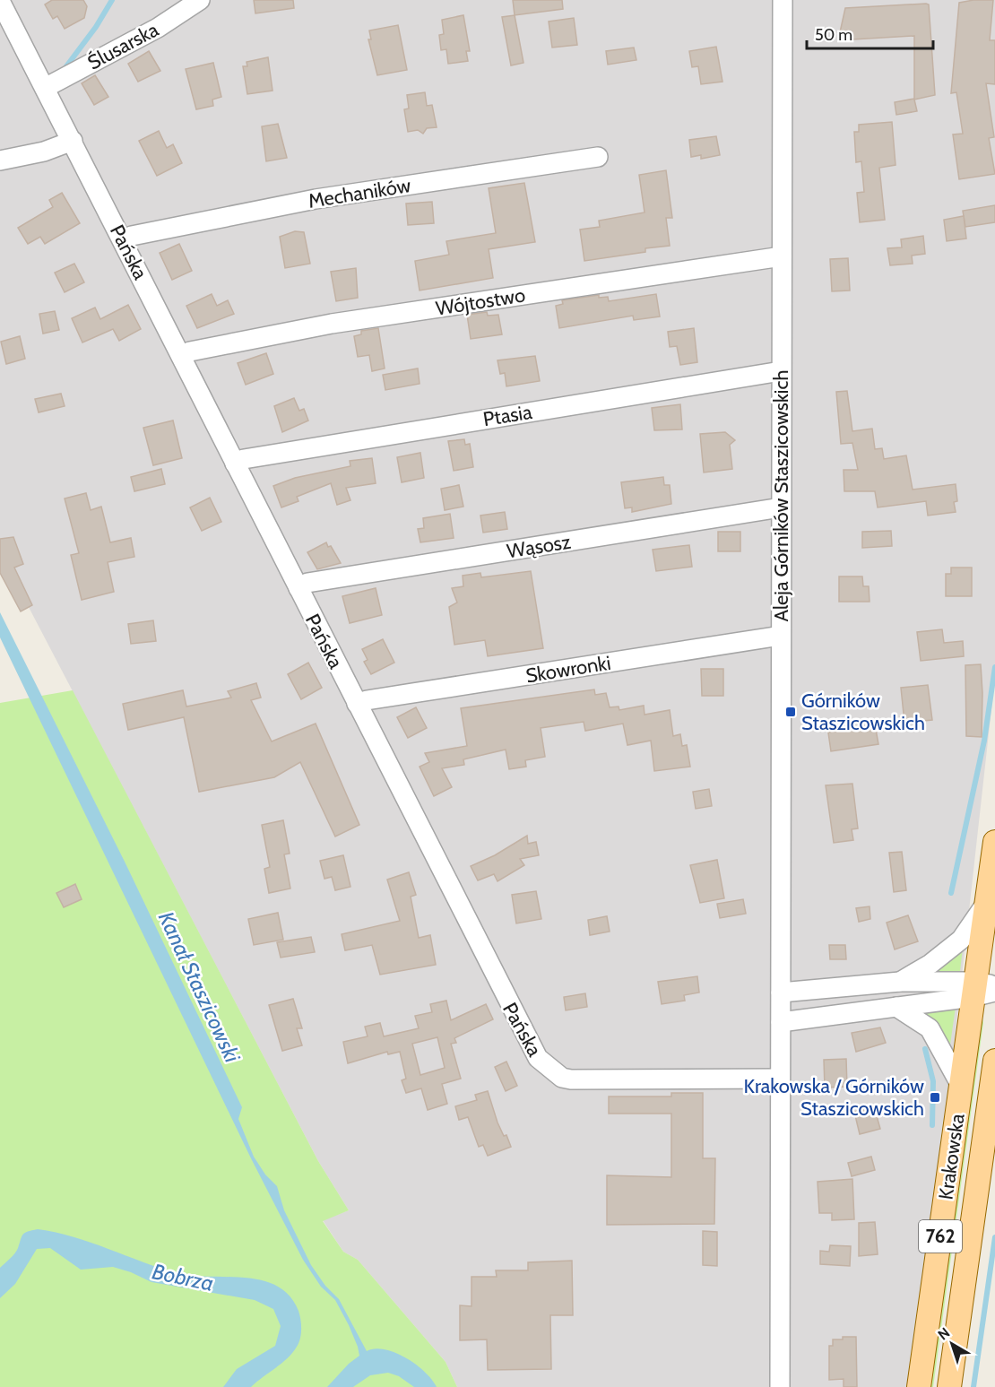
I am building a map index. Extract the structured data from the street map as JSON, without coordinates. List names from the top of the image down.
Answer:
{
  "streets": {
    "main road": ["Krakowska", "762"],
    "street": [
      "Ślusarska",
      "Mechaników",
      "Pańska",
      "Wójtostwo",
      "Ptasia",
      "Aleja Górników Staszicowskich",
      "Wąsosz",
      "Skowronki"
    ]
  },
  "crossings": [
    ["Ślusarska", "Pańska"],
    ["Mechaników", "Pańska"],
    ["Pańska", "Wójtostwo"],
    ["Pańska", "Ptasia"],
    ["Pańska", "Aleja Górników Staszicowskich"],
    ["Pańska", "Wąsosz"],
    ["Pańska", "Skowronki"],
    ["Wójtostwo", "Aleja Górników Staszicowskich"],
    ["Ptasia", "Aleja Górników Staszicowskich"],
    ["Aleja Górników Staszicowskich", "Wąsosz"],
    ["Aleja Górników Staszicowskich", "Skowronki"]
  ],
  "water": ["Kanał Staszicowski", "Bobrza"],
  "places": {
    "transit": ["Górników Staszicowskich", "Krakowska / Górników Staszicowskich"]
  },
  "scale_bar": "50 m",
  "north": "top left"
}
